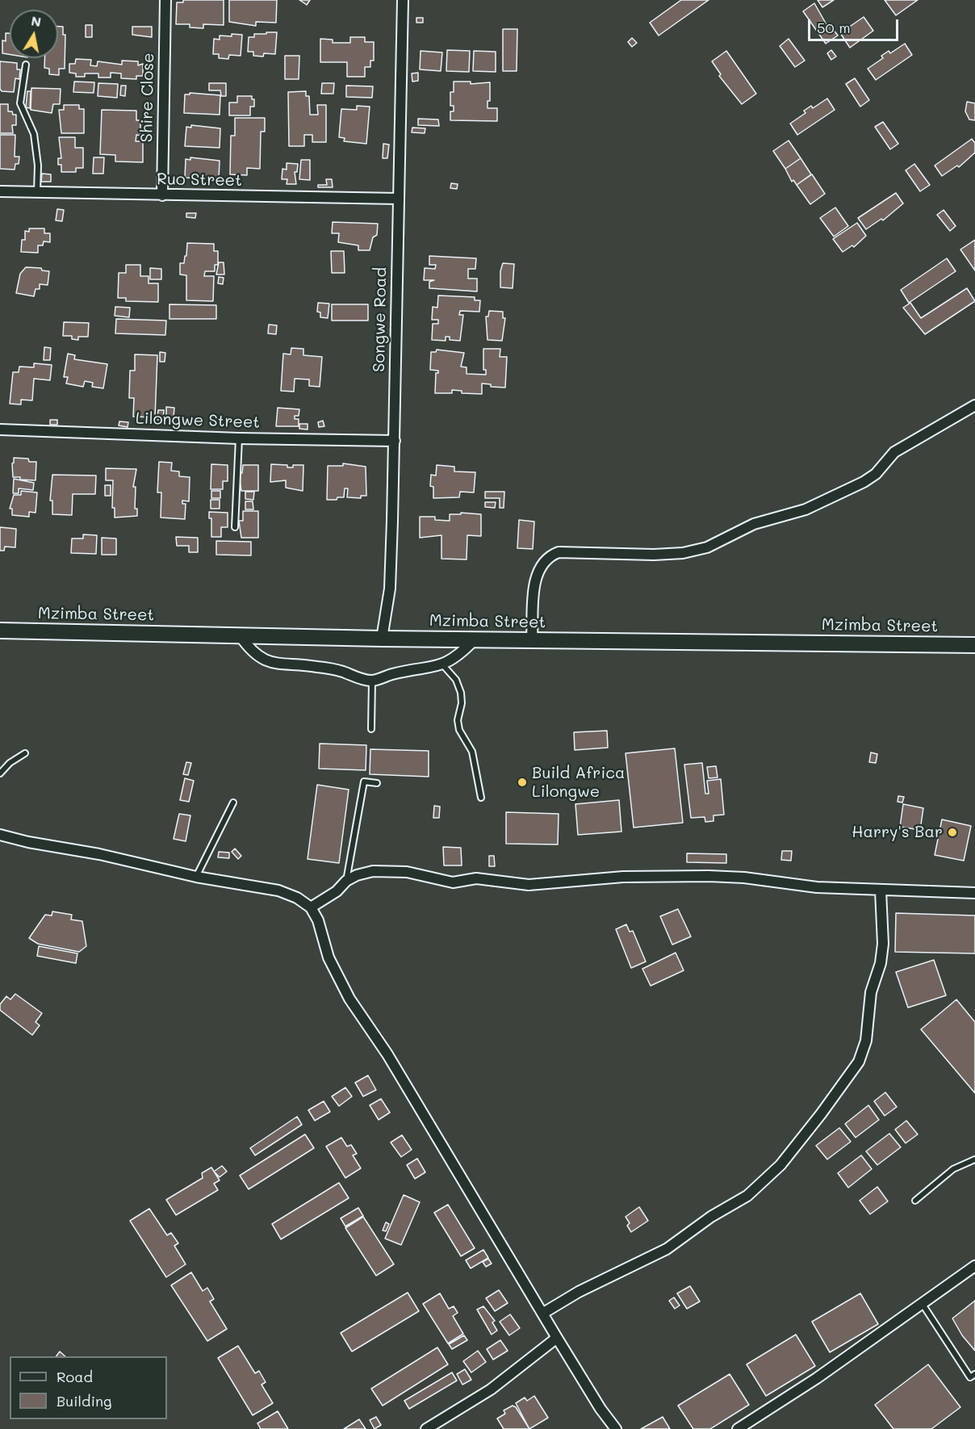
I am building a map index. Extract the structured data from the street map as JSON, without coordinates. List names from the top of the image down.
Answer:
{
  "streets": {
    "main road": ["Mzimba Street"],
    "street": [
      "Shire Close",
      "Ruo Street",
      "Songwe Road",
      "Lilongwe Street"
    ]
  },
  "crossings": [
    ["Shire Close", "Ruo Street"],
    ["Ruo Street", "Songwe Road"],
    ["Songwe Road", "Lilongwe Street"],
    ["Songwe Road", "Mzimba Street"]
  ],
  "places": ["Build Africa Lilongwe", "Harry's Bar"],
  "legend": ["Road", "Building"],
  "scale_bar": "50 m",
  "north": "top"
}
